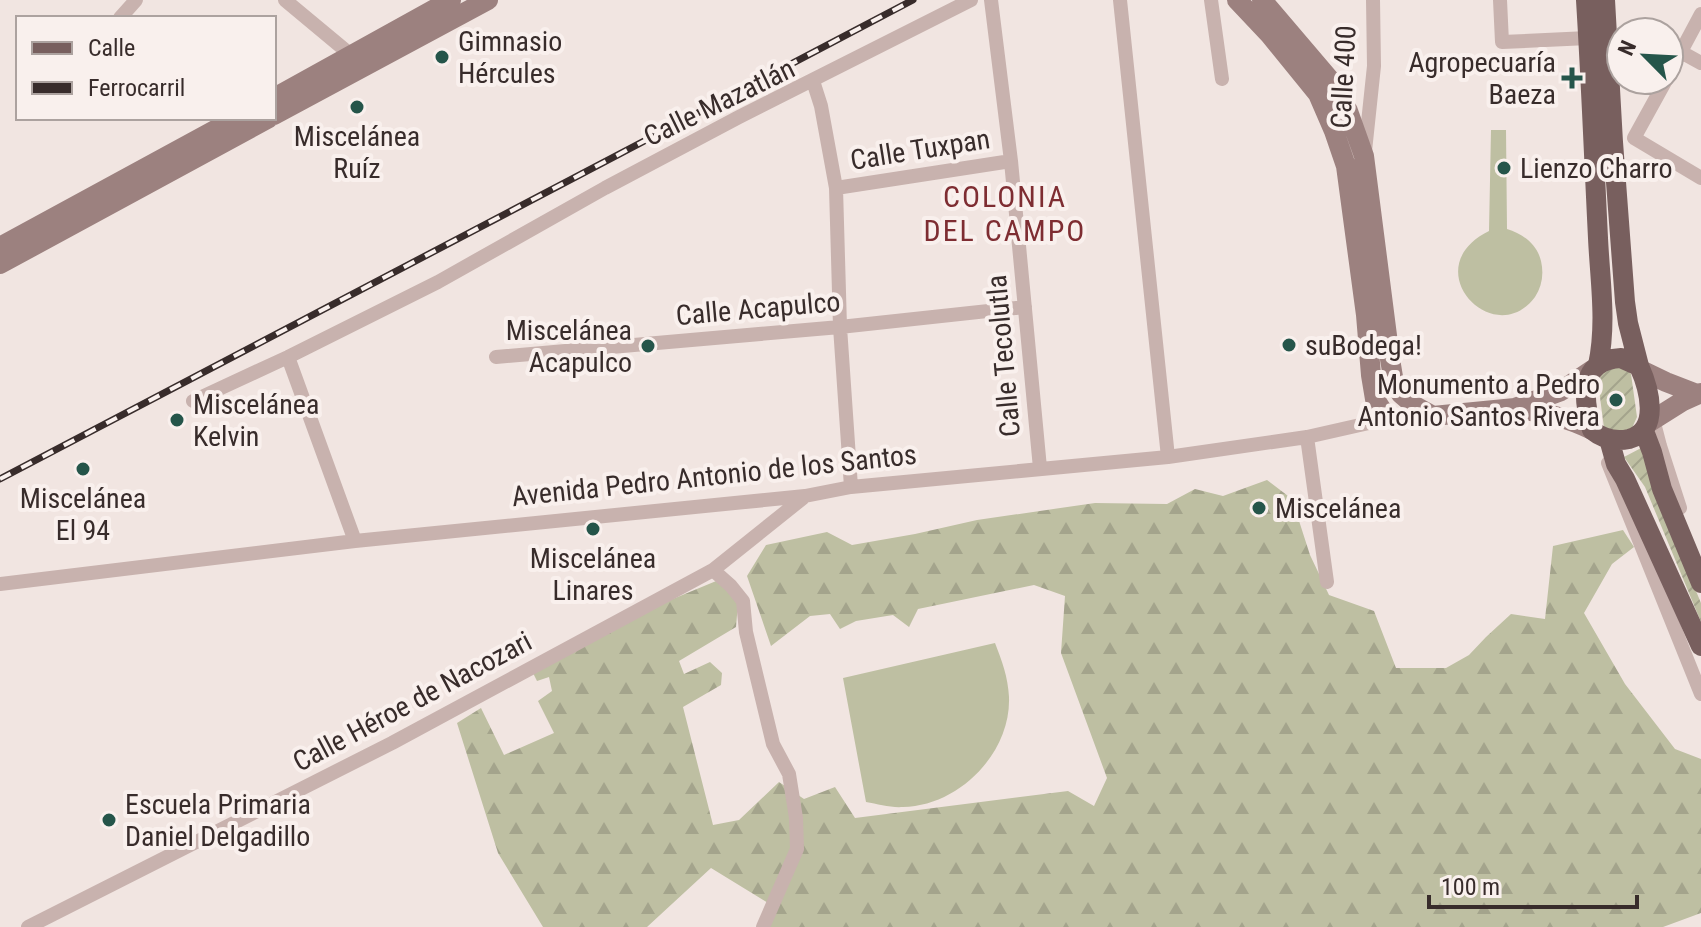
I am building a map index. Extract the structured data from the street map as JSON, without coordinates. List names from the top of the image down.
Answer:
{
  "streets": {
    "street": [
      "Calle 400",
      "Calle Mazatlán",
      "Calle Tuxpan",
      "Calle Acapulco",
      "Calle Tecolutla",
      "Avenida Pedro Antonio de los Santos",
      "Calle Héroe de Nacozari"
    ]
  },
  "crossings": [
    ["Calle Mazatlán", "Calle Tuxpan"],
    ["Calle Mazatlán", "Calle Acapulco"],
    ["Calle Mazatlán", "Avenida Pedro Antonio de los Santos"],
    ["Calle Tuxpan", "Calle Tecolutla"],
    ["Calle Acapulco", "Calle Tecolutla"],
    ["Calle Tecolutla", "Avenida Pedro Antonio de los Santos"],
    ["Avenida Pedro Antonio de los Santos", "Calle Héroe de Nacozari"]
  ],
  "districts": ["COLONIA DEL CAMPO"],
  "places": {
    "other": [
      "Gimnasio Hércules",
      "Miscelánea Ruíz",
      "Lienzo Charro",
      "suBodega!",
      "Miscelánea Acapulco",
      "Monumento a Pedro Antonio Santos Rivera",
      "Miscelánea Kelvin",
      "Miscelánea El 94",
      "Miscelánea",
      "Miscelánea Linares",
      "Escuela Primaria Daniel Delgadillo"
    ],
    "health": ["Agropecuaría Baeza"]
  },
  "legend": ["Calle", "Ferrocarril"],
  "scale_bar": "100 m",
  "north": "top left"
}
